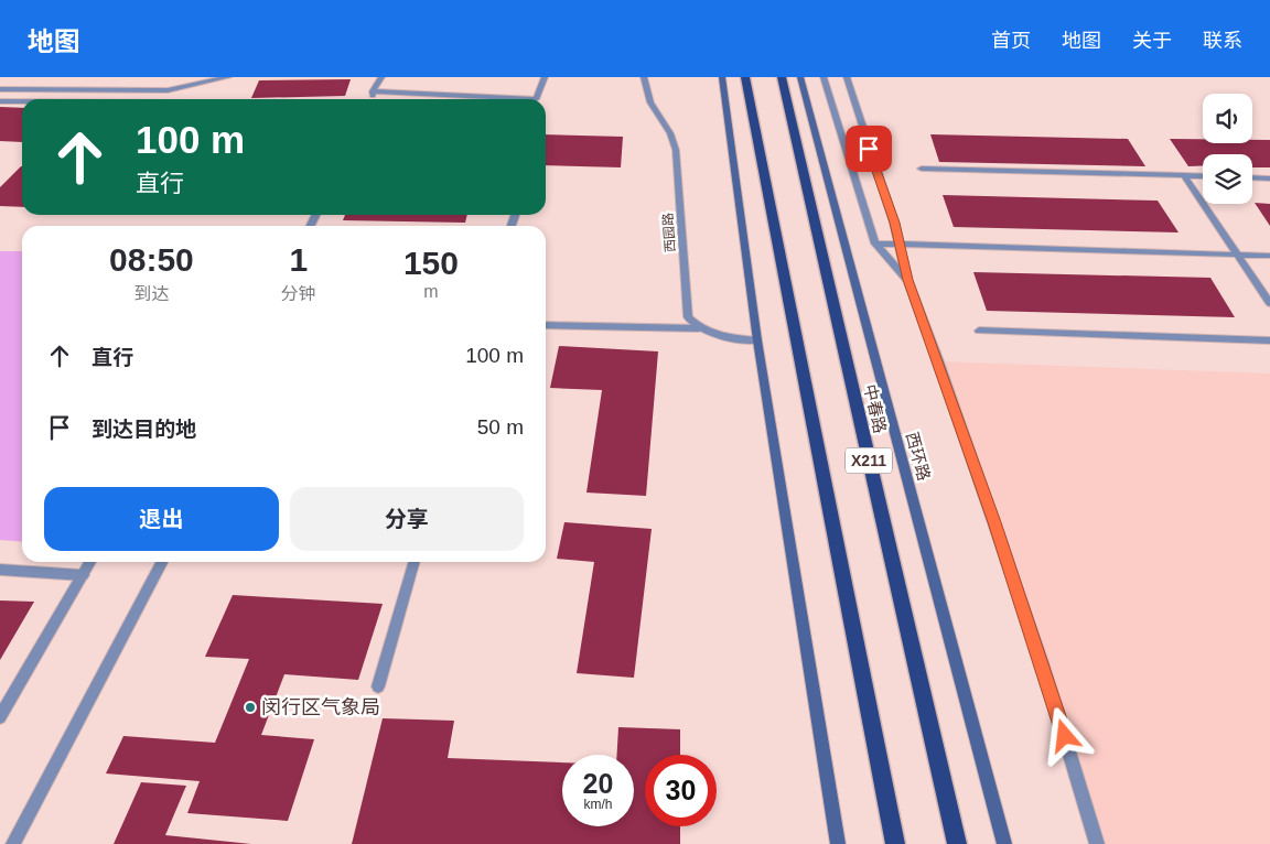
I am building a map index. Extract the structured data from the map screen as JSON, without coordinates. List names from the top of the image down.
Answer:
{
  "streets": {
    "main road": ["中春路", "西环路", "X211"],
    "street": ["西园路"]
  },
  "places": ["闵行区气象局"],
  "page": {
    "header": "地图",
    "nav": [
      "首页",
      "地图",
      "关于",
      "联系"
    ],
    "turn": ["100 m", "直行"],
    "eta": [
      "08:50",
      "到达",
      "1",
      "分钟",
      "150",
      "m"
    ],
    "list": [
      {
        "name": "直行",
        "value": "100 m"
      },
      {
        "name": "到达目的地",
        "value": "50 m"
      }
    ],
    "buttons": ["退出", "分享"],
    "speed": "20 km/h",
    "limit": "30"
  }
}
